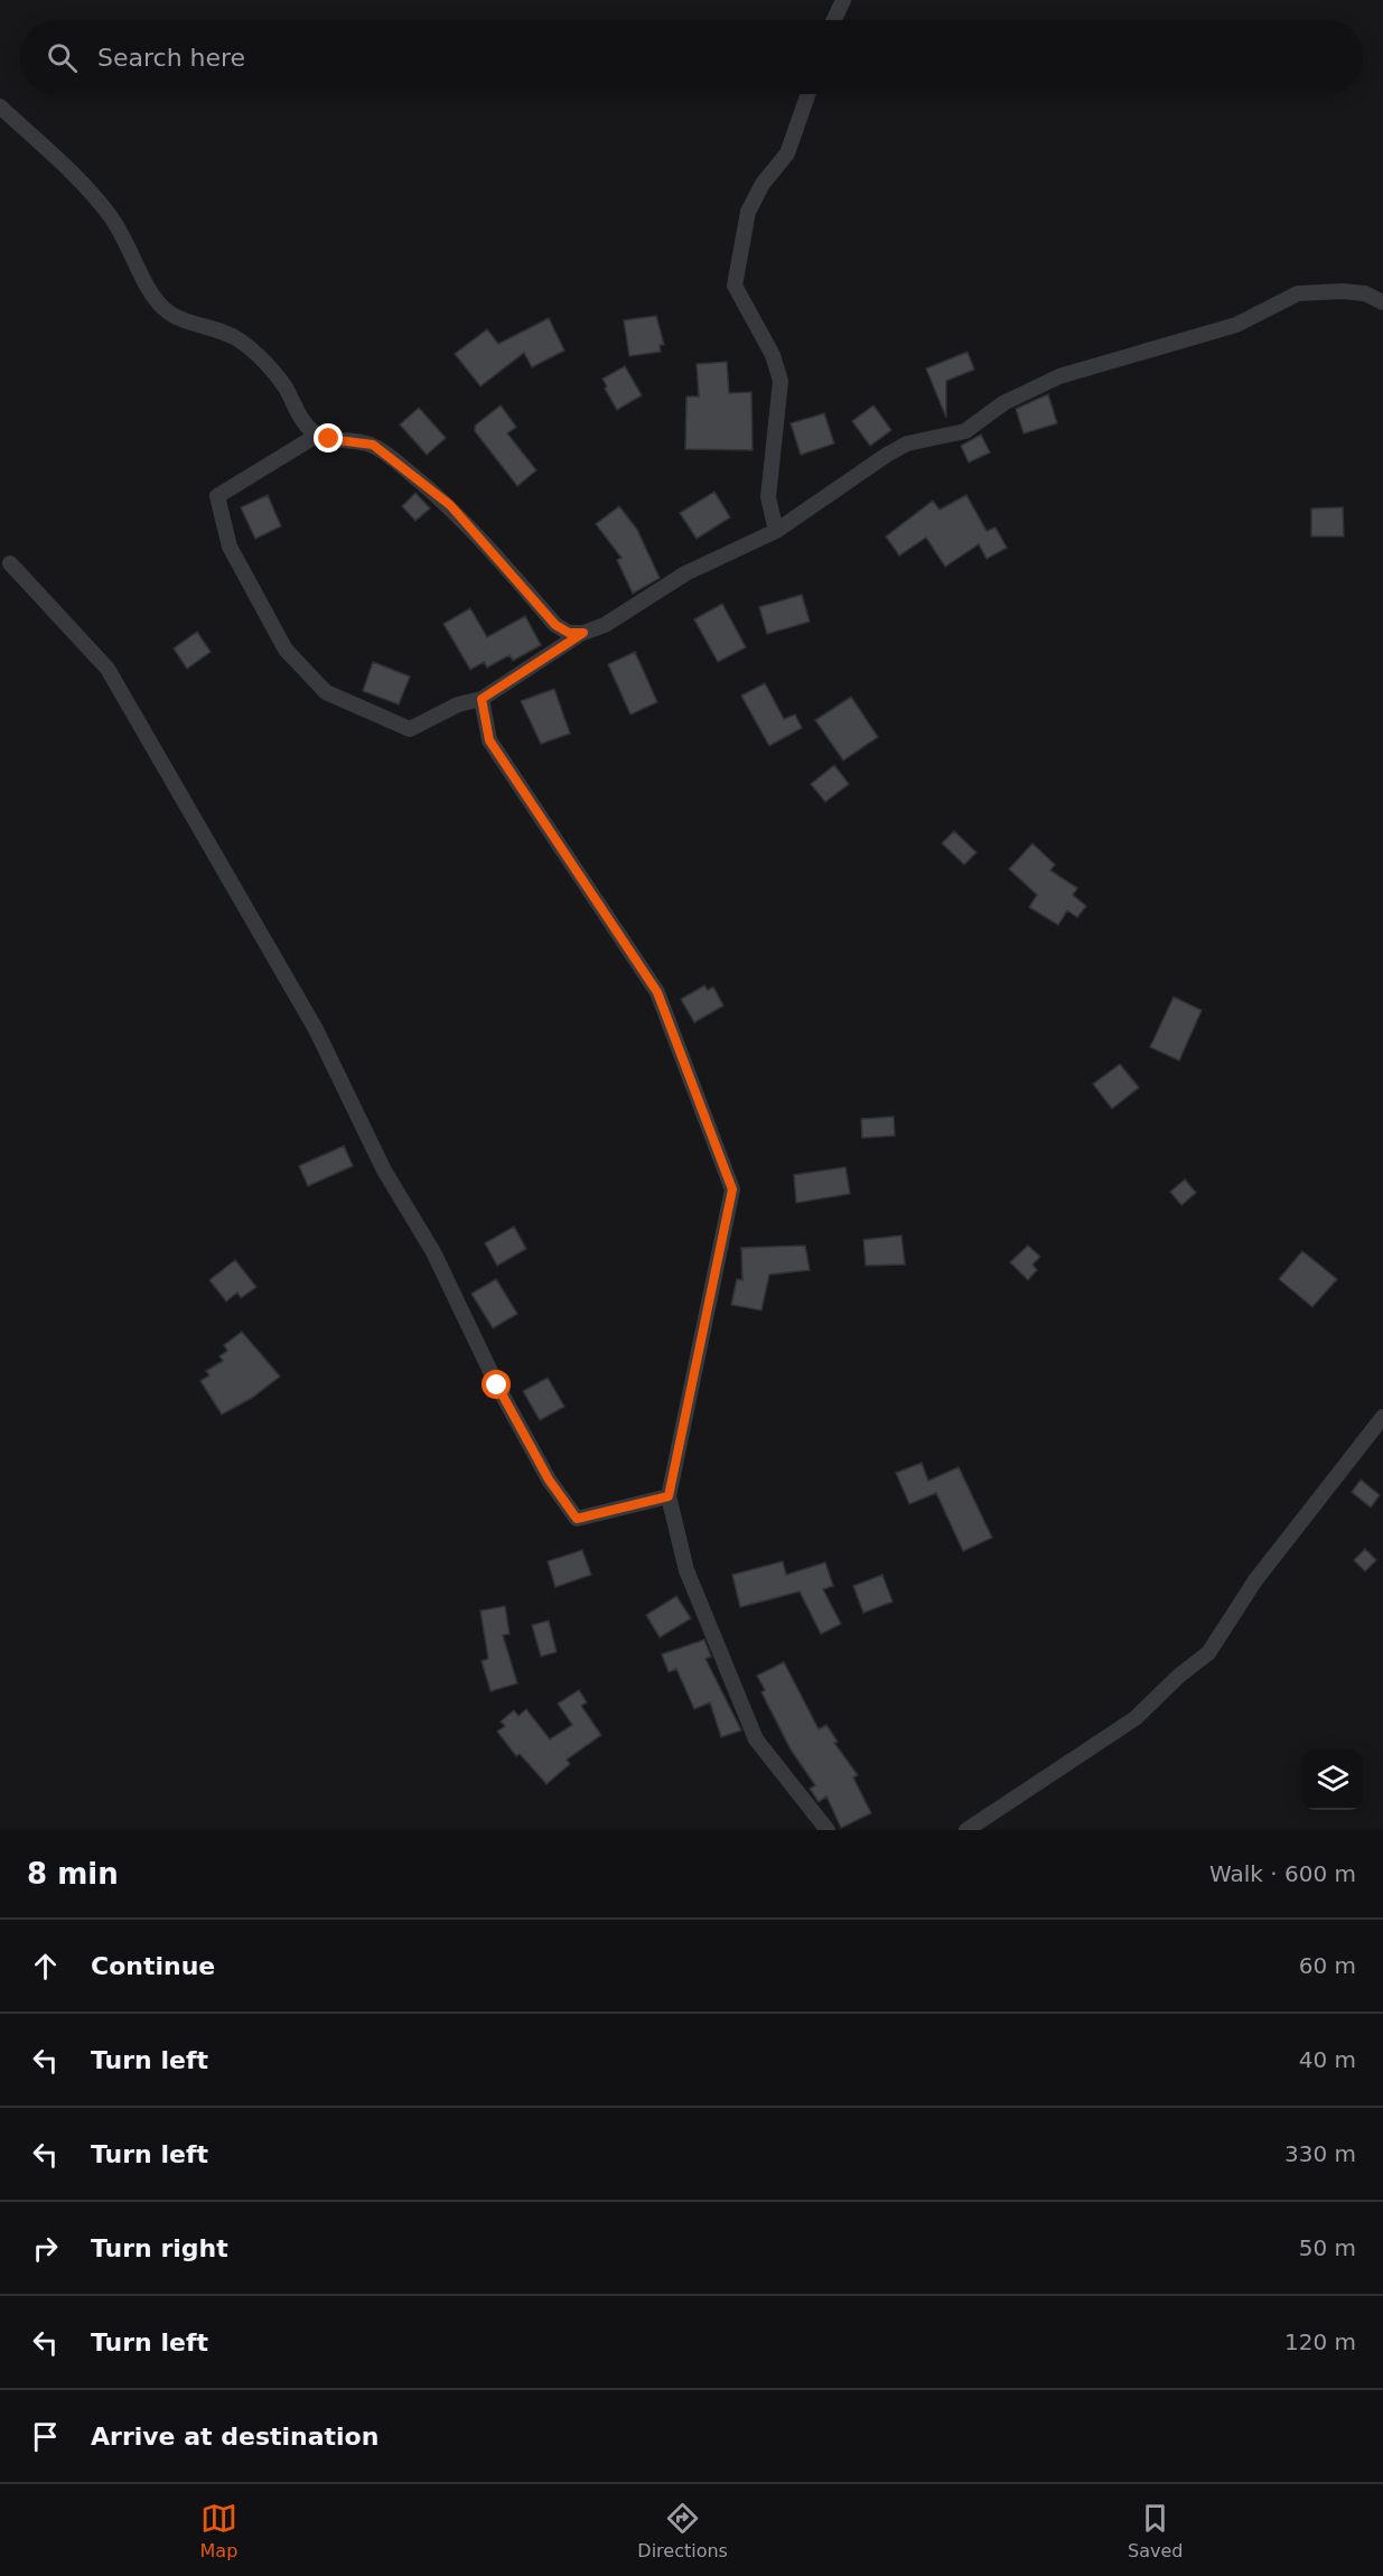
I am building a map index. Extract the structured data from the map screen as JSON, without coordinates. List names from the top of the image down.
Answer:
{
  "page": {
    "search": "Search here",
    "heading": ["8 min", "Walk · 600 m"],
    "list": [
      ["Continue", "60 m"],
      ["Turn left", "40 m"],
      ["Turn left", "330 m"],
      ["Turn right", "50 m"],
      ["Turn left", "120 m"],
      "Arrive at destination"
    ],
    "nav": ["Map", "Directions", "Saved"]
  }
}
